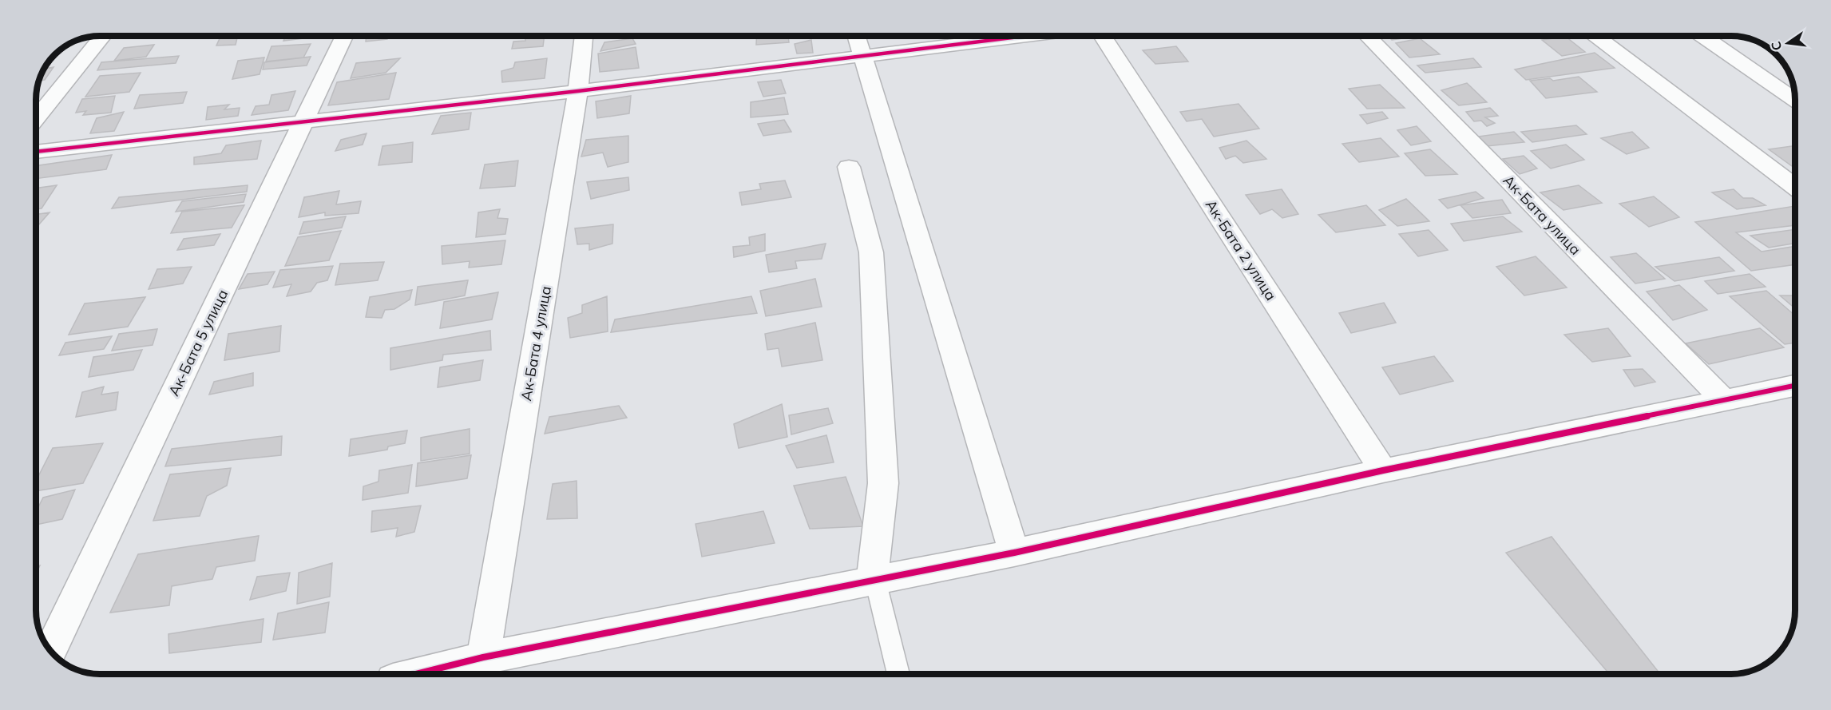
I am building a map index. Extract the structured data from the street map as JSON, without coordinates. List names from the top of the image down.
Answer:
{
  "streets": {
    "main road": [
      "Ак-Бата улица",
      "Ак-Бата 2 улица",
      "Ак-Бата 5 улица",
      "Ак-Бата 4 улица"
    ]
  },
  "north": "left"
}
